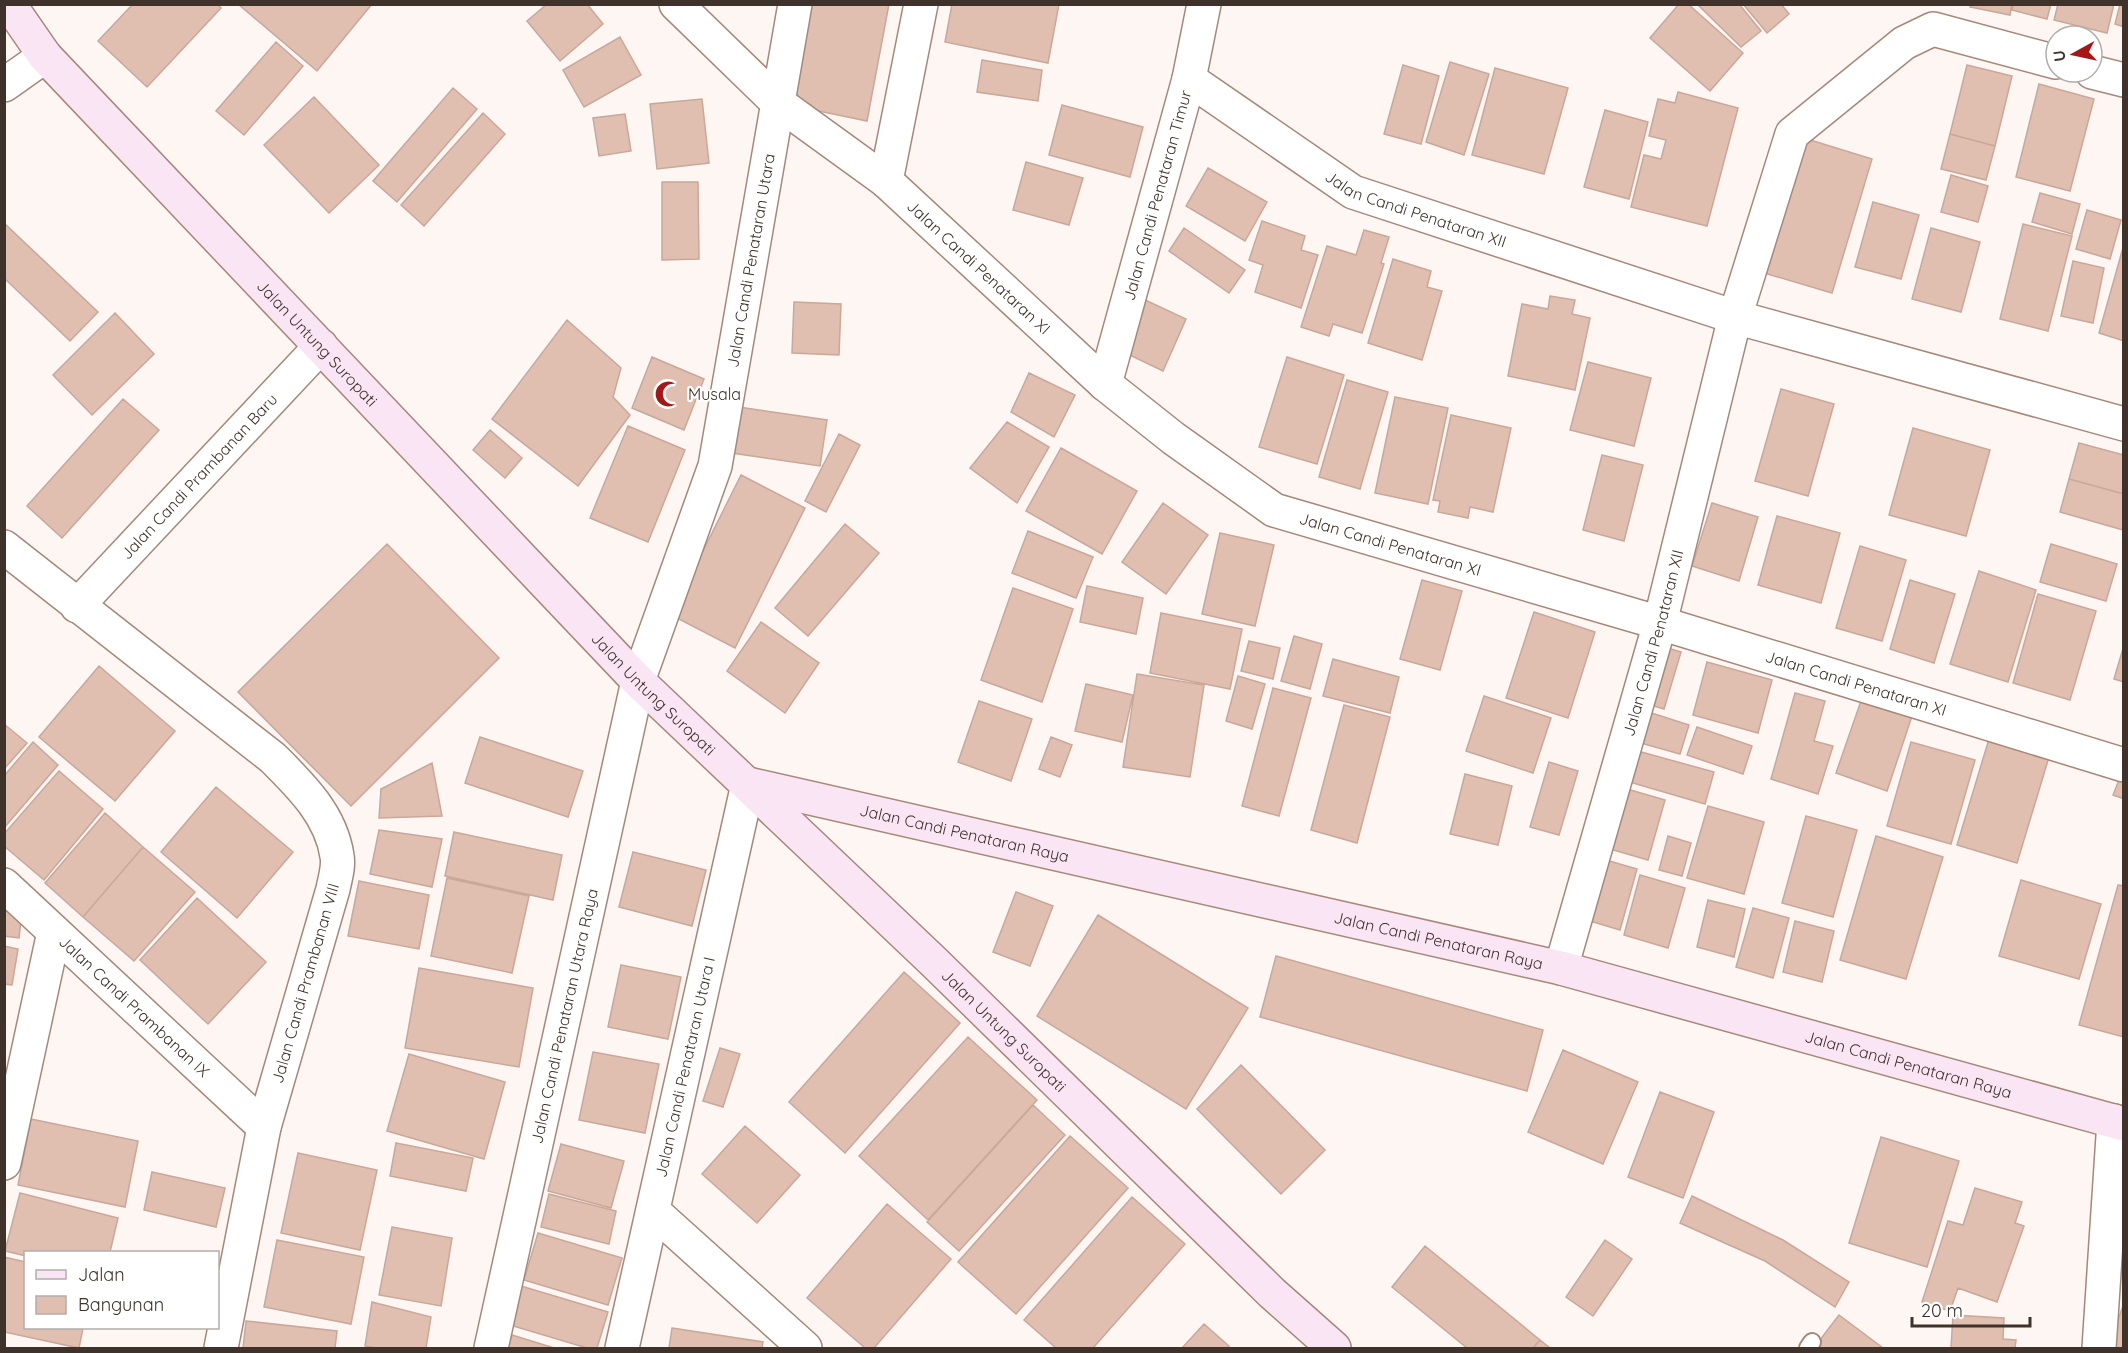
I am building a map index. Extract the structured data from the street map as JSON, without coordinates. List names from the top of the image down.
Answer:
{
  "streets": {
    "main road": ["Jalan Untung Suropati", "Jalan Candi Penataran Raya"],
    "street": [
      "Jalan Candi Penataran Timur",
      "Jalan Candi Penataran XII",
      "Jalan Candi Penataran Utara",
      "Jalan Candi Penataran XI",
      "Jalan Candi Prambanan Baru",
      "Jalan Candi Prambanan VIII",
      "Jalan Candi Prambanan IX",
      "Jalan Candi Penataran Utara Raya",
      "Jalan Candi Penataran Utara I"
    ]
  },
  "crossings": [
    ["Jalan Candi Penataran Timur", "Jalan Candi Penataran XII"],
    ["Jalan Candi Penataran Timur", "Jalan Candi Penataran XI"],
    ["Jalan Candi Penataran XII", "Jalan Candi Penataran XI"],
    ["Jalan Candi Penataran XII", "Jalan Candi Penataran Raya"],
    ["Jalan Candi Penataran Utara", "Jalan Candi Penataran XI"],
    ["Jalan Candi Penataran Utara", "Jalan Untung Suropati"],
    ["Jalan Candi Penataran Utara", "Jalan Candi Penataran Utara Raya"],
    ["Jalan Untung Suropati", "Jalan Candi Prambanan Baru"],
    ["Jalan Untung Suropati", "Jalan Candi Penataran Raya"],
    ["Jalan Untung Suropati", "Jalan Candi Penataran Utara Raya"],
    ["Jalan Untung Suropati", "Jalan Candi Penataran Utara I"],
    ["Jalan Candi Prambanan Baru", "Jalan Candi Prambanan VIII"],
    ["Jalan Candi Penataran Raya", "Jalan Candi Penataran Utara I"],
    ["Jalan Candi Prambanan VIII", "Jalan Candi Prambanan IX"]
  ],
  "places": {
    "mosque": ["Musala"]
  },
  "legend": ["Jalan", "Bangunan"],
  "scale_bar": "20 m",
  "north": "left"
}
